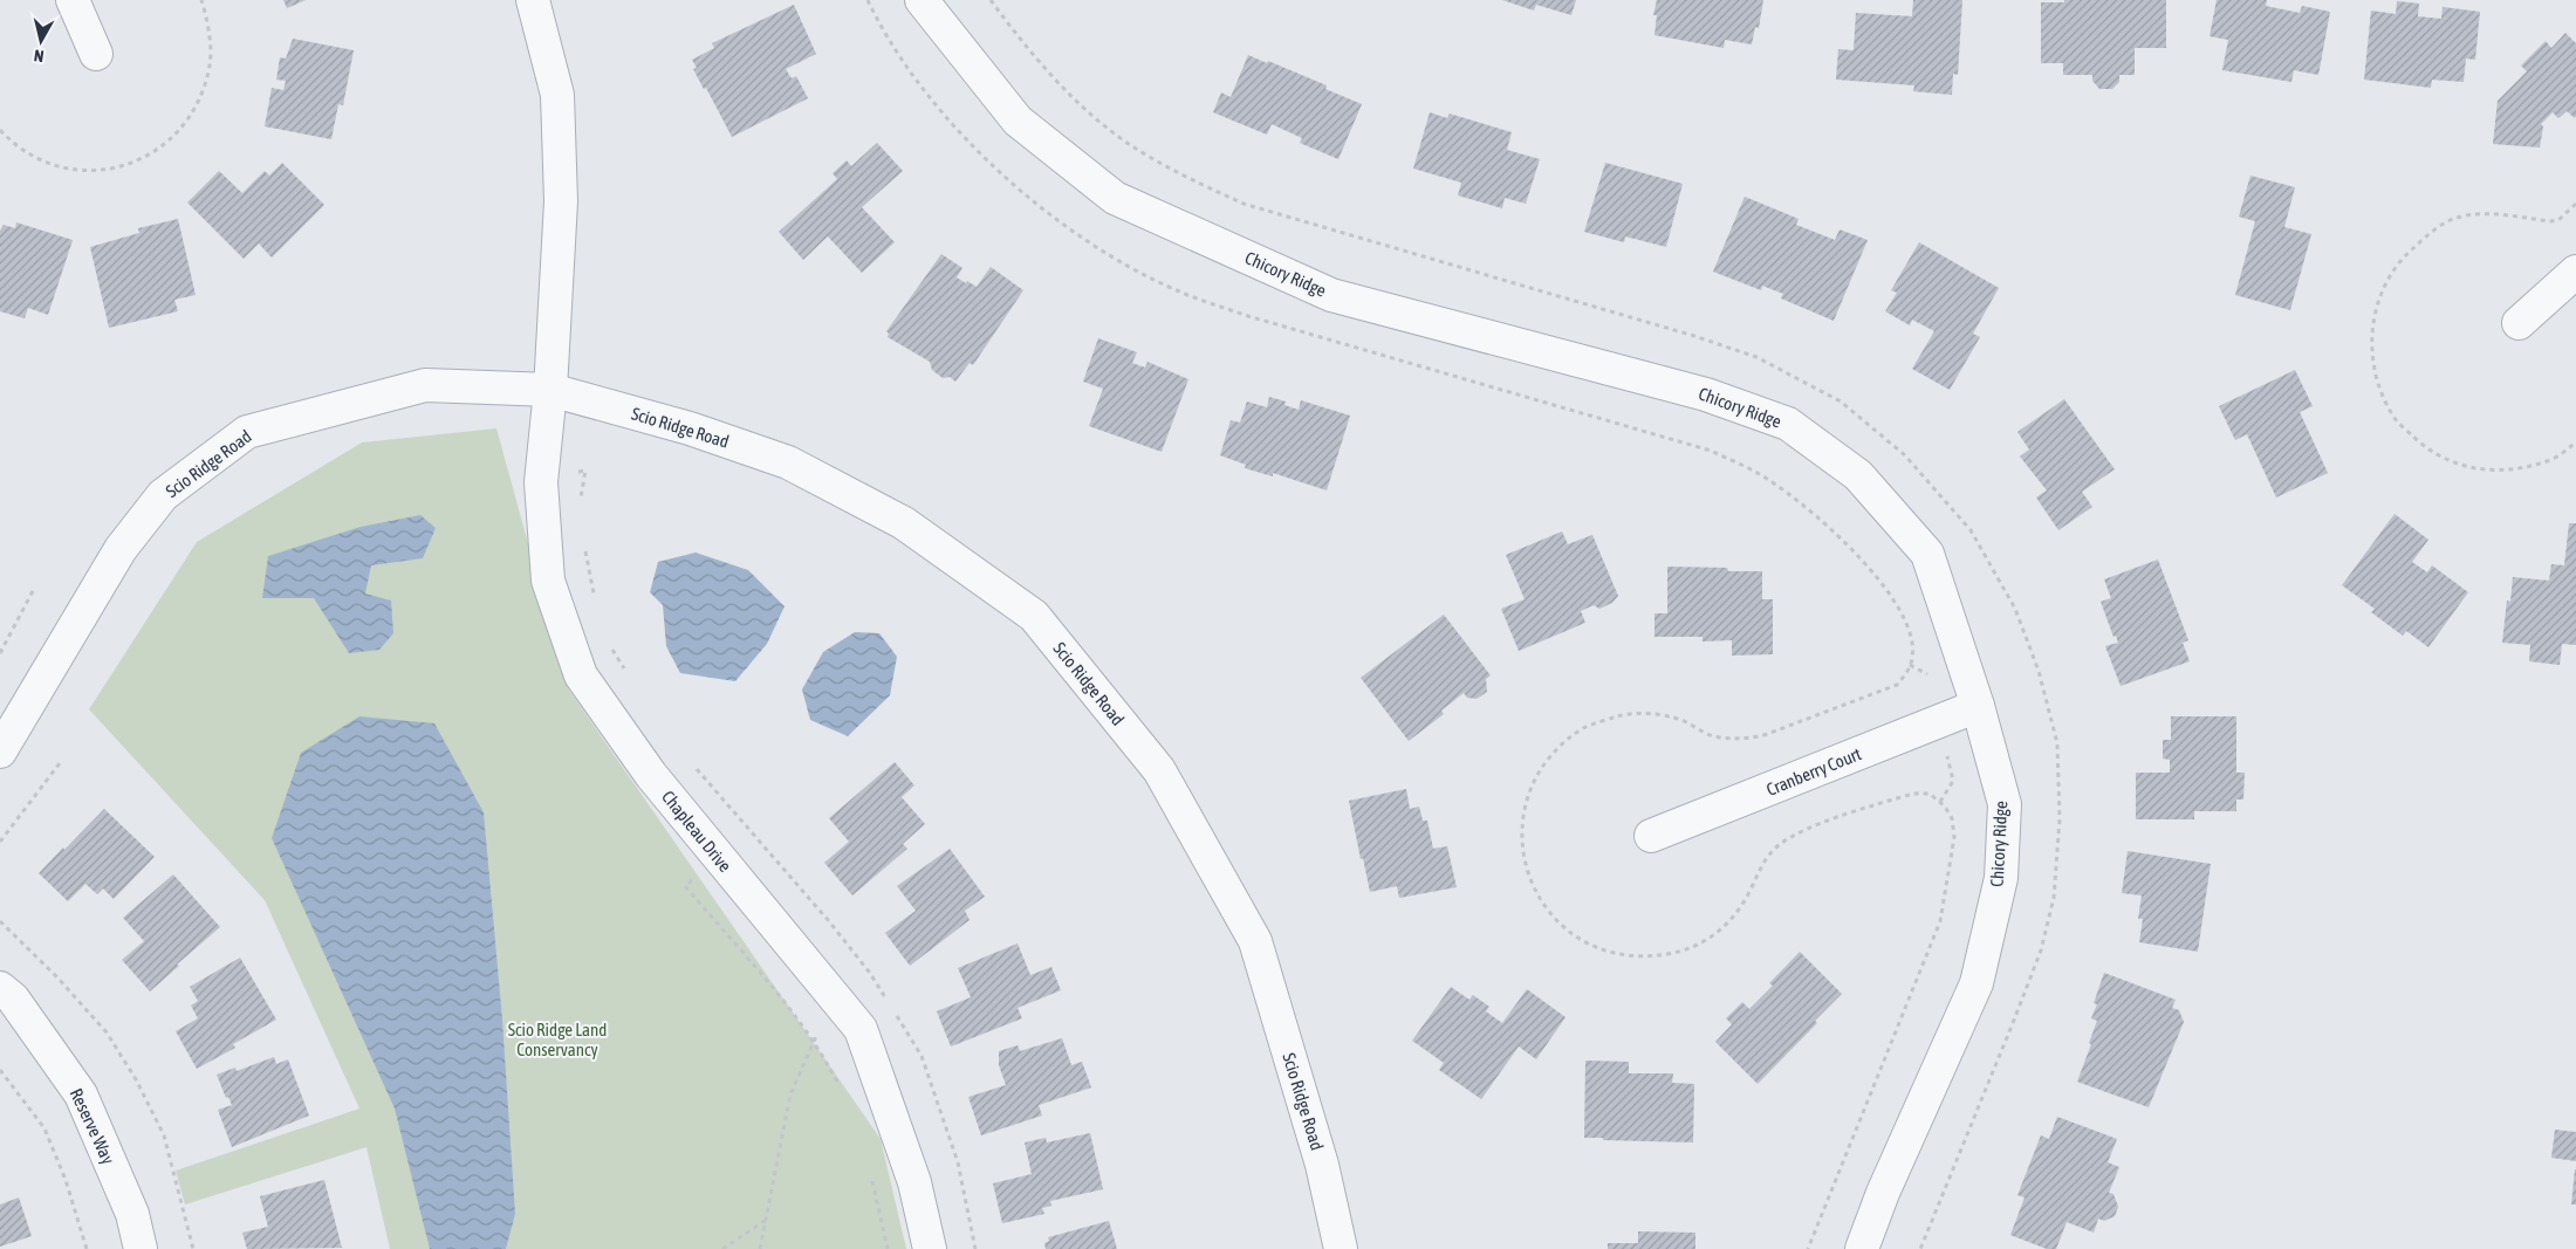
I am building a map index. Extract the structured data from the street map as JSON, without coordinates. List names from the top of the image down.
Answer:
{
  "streets": {
    "street": [
      "Chicory Ridge",
      "Scio Ridge Road",
      "Cranberry Court",
      "Chapleau Drive",
      "Reserve Way"
    ]
  },
  "crossings": [
    ["Chicory Ridge", "Cranberry Court"],
    ["Scio Ridge Road", "Chapleau Drive"]
  ],
  "parks": ["Scio Ridge Land Conservancy"],
  "north": "bottom"
}
